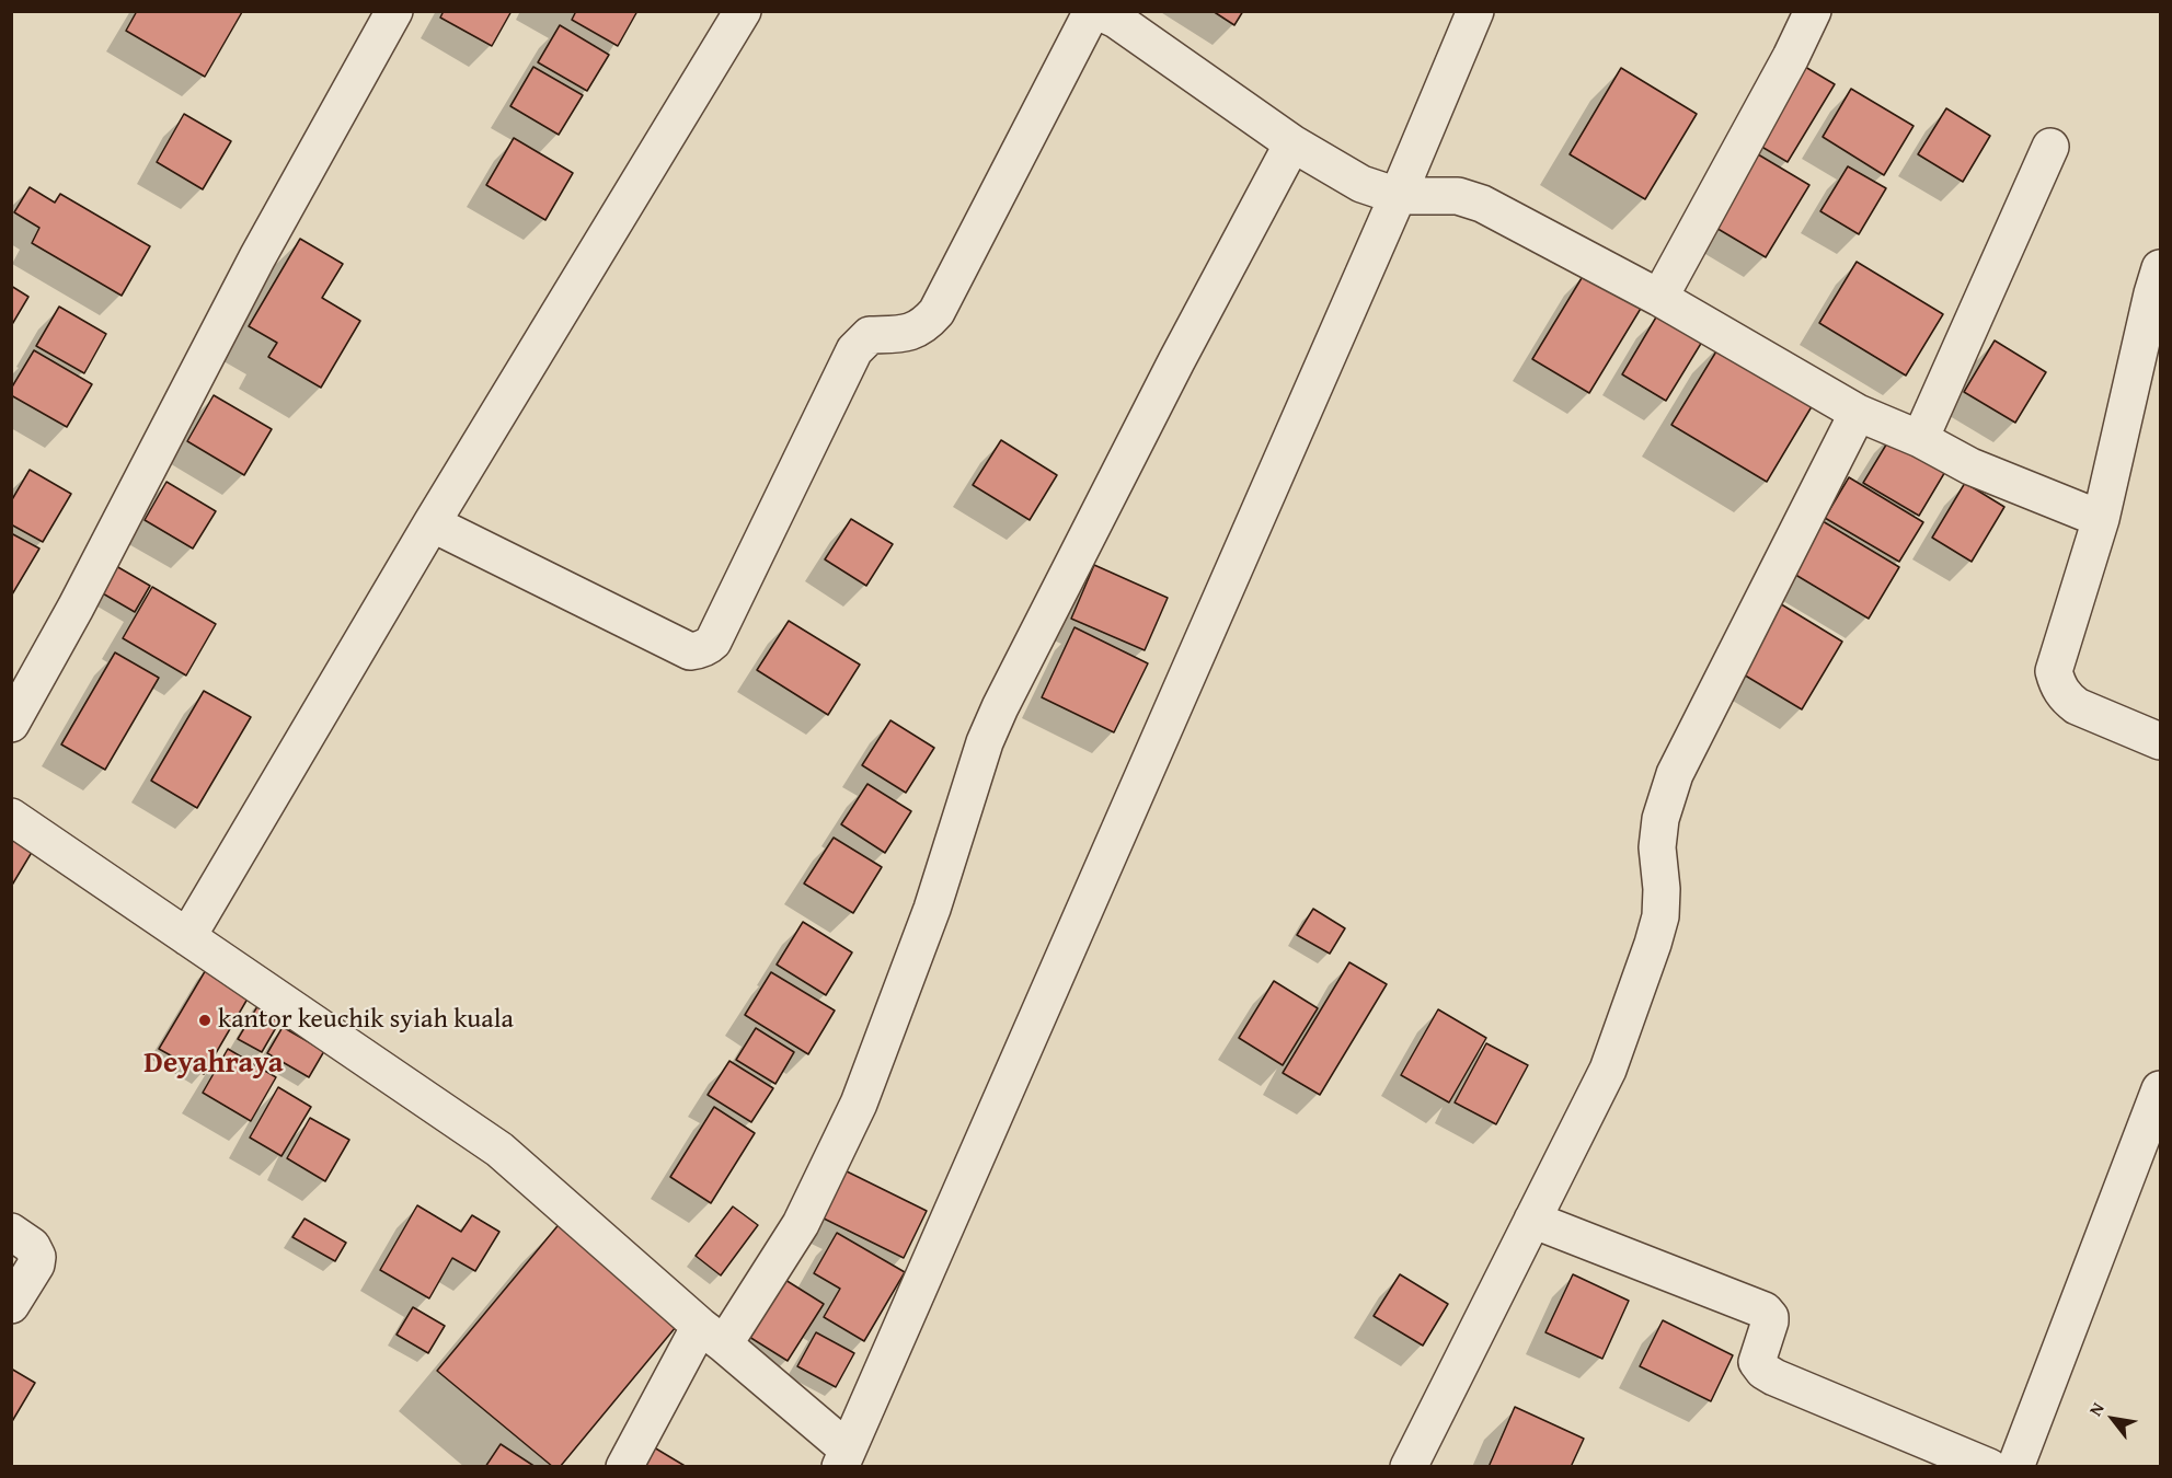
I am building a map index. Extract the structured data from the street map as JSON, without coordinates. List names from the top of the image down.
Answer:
{
  "districts": ["Deyahraya"],
  "places": ["kantor keuchik syiah kuala"],
  "north": "top left"
}
